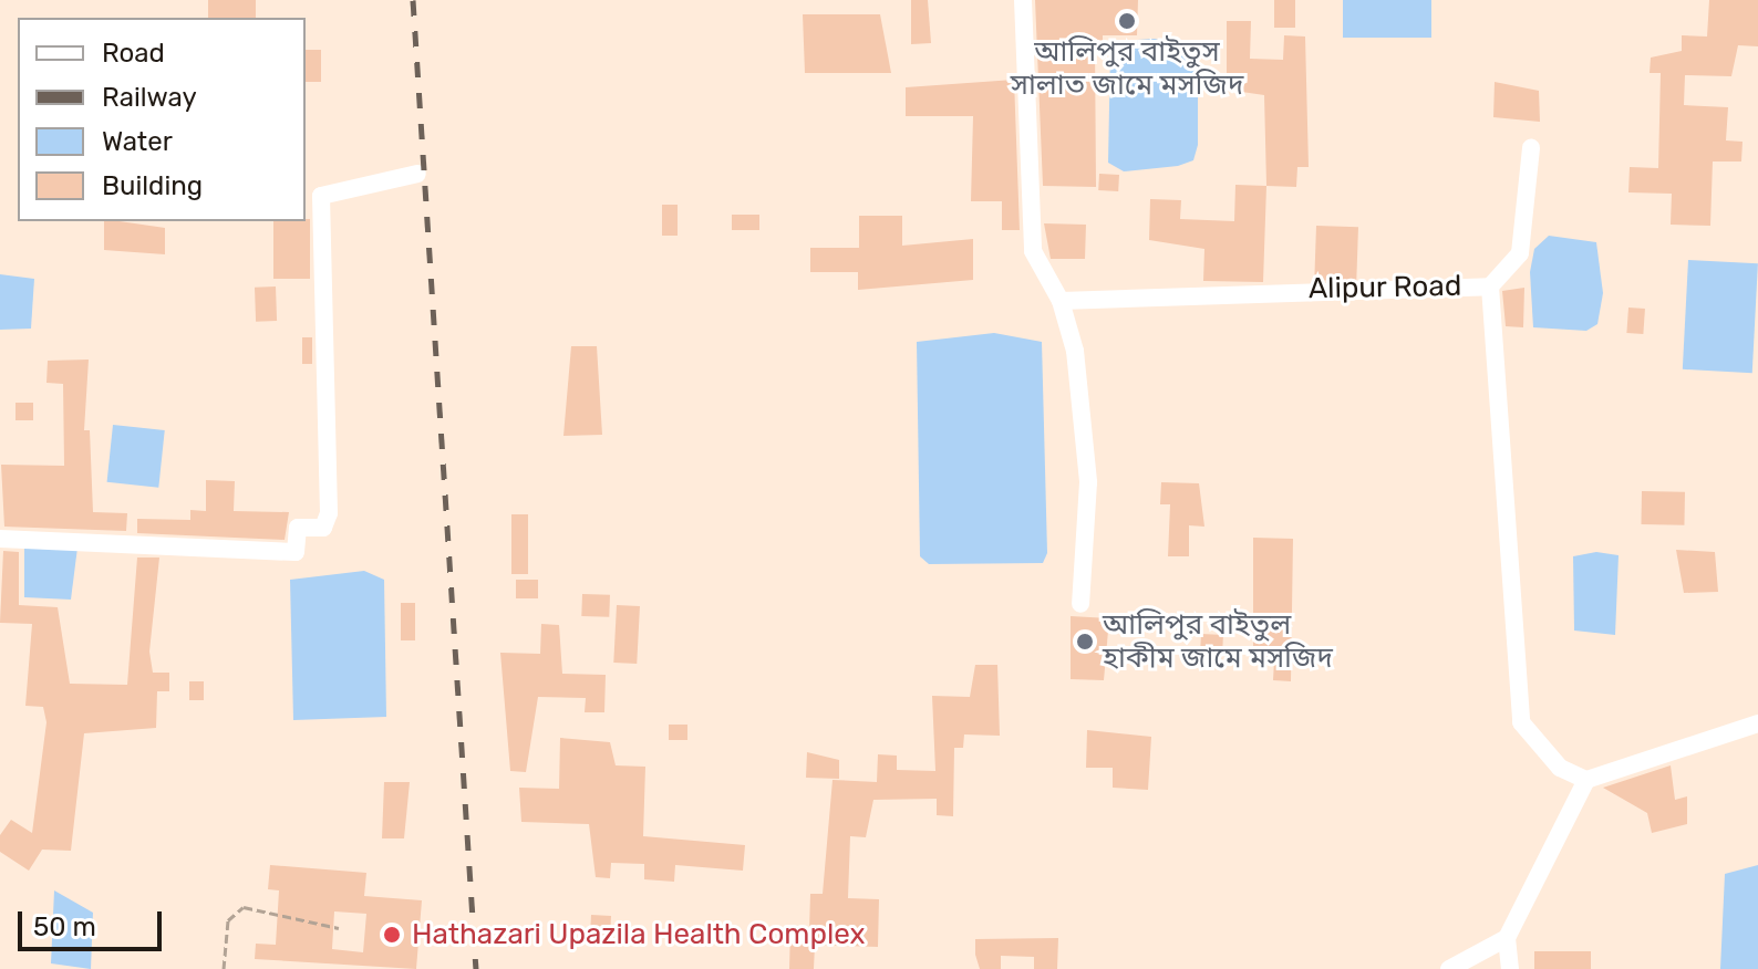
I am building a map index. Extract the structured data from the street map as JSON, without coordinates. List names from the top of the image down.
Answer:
{
  "streets": {
    "street": ["Alipur Road"]
  },
  "places": ["আলিপুর বাইতুস সালাত জামে মসজিদ", "আলিপুর বাইতুল হাকীম জামে মসজিদ", "Hathazari Upazila Health Complex"],
  "legend": [
    "Road",
    "Railway",
    "Water",
    "Building"
  ],
  "scale_bar": "50 m"
}
